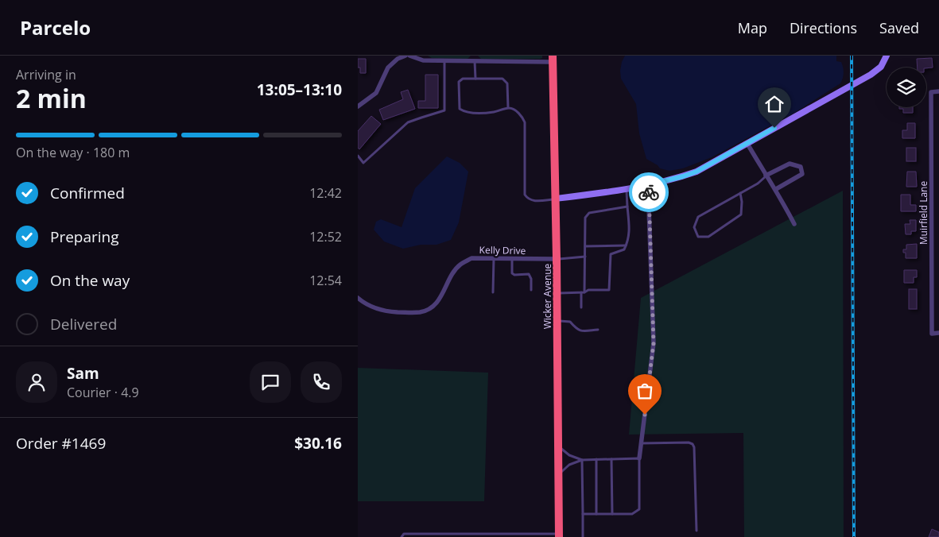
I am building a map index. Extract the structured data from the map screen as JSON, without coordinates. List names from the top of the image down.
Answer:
{
  "streets": {
    "highway": ["Wicker Avenue"],
    "street": ["Muirfield Lane", "Kelly Drive"]
  },
  "crossings": [
    ["Kelly Drive", "Wicker Avenue"]
  ],
  "page": {
    "header": "Parcelo",
    "nav": ["Map", "Directions", "Saved"],
    "heading": ["2 min", "Arriving in", "13:05–13:10"],
    "panel": [
      "Sam",
      "Courier · 4.9",
      "Order #1469",
      "$30.16"
    ],
    "bar": "On the way · 180 m",
    "list": [
      ["Confirmed", "12:42"],
      ["Preparing", "12:52"],
      ["On the way", "12:54"],
      "Delivered"
    ]
  }
}
